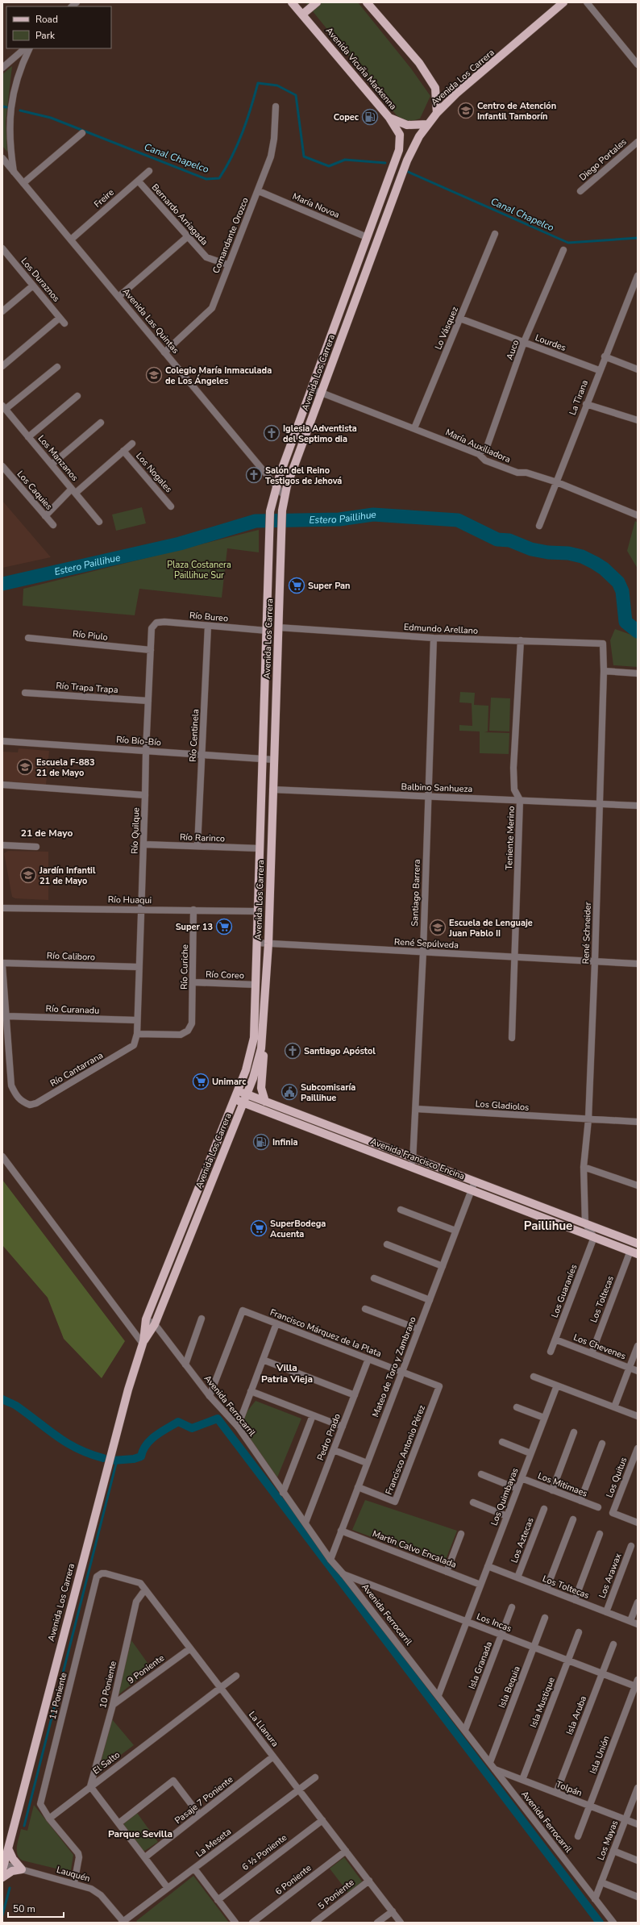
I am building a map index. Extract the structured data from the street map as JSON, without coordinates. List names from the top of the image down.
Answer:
{
  "streets": {
    "main road": ["Avenida Vicuña Mackenna", "Avenida Los Carrera", "Avenida Francisco Encina"],
    "street": [
      "Diego Portales",
      "Freire",
      "María Novoa",
      "Bernardo Arriagada",
      "Comandante Orozco",
      "Los Duraznos",
      "Avenida Las Quintas",
      "Lo Vásquez",
      "Lourdes",
      "Auco",
      "La Tirana",
      "María Auxiliadora",
      "Los Manzanos",
      "Los Nogales",
      "Los Caquies",
      "Río Bureo",
      "Edmundo Arellano",
      "Río Piulo",
      "Río Trapa Trapa",
      "Río Centinela",
      "Río Bío-Bío",
      "Balbino Sanhueza",
      "Río Quilque",
      "Río Rarinco",
      "Teniente Merino",
      "Santiago Barrera",
      "Río Huaqui",
      "René Schneider",
      "René Sepúlveda",
      "Río Caliboro",
      "Río Curiche",
      "Río Coreo",
      "Río Curanadu",
      "Río Cantarrana",
      "Los Gladiolos",
      "Los Guaraníes",
      "Los Toltecas",
      "Francisco Márquez de la Plata",
      "Los Chevenes",
      "Mateo de Toro y Zambrano",
      "Avenida Ferrocarril",
      "Pedro Prado",
      "Francisco Antonio Pérez",
      "Los Quitus",
      "Los Mitimaes",
      "Los Quimbayas",
      "Los Aztecas",
      "Martin Calvo Encalada",
      "Los Arawax",
      "Los Incas",
      "Isla Granada",
      "9 Poniente",
      "10 Poniente",
      "Isla Bequia",
      "11 Poniente",
      "Isla Mustique",
      "Isla Aruba",
      "La Llanura",
      "Isla Unión",
      "El Salto",
      "Tolpán",
      "Pasaje 7 Poniente",
      "Los Mayas",
      "La Meseta",
      "6 ½ Poniente",
      "Lauquén",
      "6 Poniente",
      "5 Poniente"
    ]
  },
  "crossings": [
    ["Avenida Vicuña Mackenna", "Avenida Los Carrera"],
    ["Avenida Los Carrera", "María Novoa"],
    ["Avenida Los Carrera", "Avenida Las Quintas"],
    ["Avenida Los Carrera", "María Auxiliadora"],
    ["Avenida Los Carrera", "Río Bureo"],
    ["Avenida Los Carrera", "Edmundo Arellano"],
    ["Avenida Los Carrera", "Río Bío-Bío"],
    ["Avenida Los Carrera", "Balbino Sanhueza"],
    ["Avenida Los Carrera", "Río Rarinco"],
    ["Avenida Los Carrera", "Río Huaqui"],
    ["Avenida Los Carrera", "René Sepúlveda"],
    ["Avenida Los Carrera", "Río Coreo"],
    ["Avenida Los Carrera", "Avenida Francisco Encina"],
    ["Avenida Los Carrera", "Avenida Ferrocarril"],
    ["Avenida Los Carrera", "Lauquén"],
    ["Freire", "Bernardo Arriagada"],
    ["Freire", "Avenida Las Quintas"],
    ["María Novoa", "Comandante Orozco"],
    ["Bernardo Arriagada", "Comandante Orozco"],
    ["Comandante Orozco", "Avenida Las Quintas"],
    ["Lo Vásquez", "Lourdes"],
    ["Lo Vásquez", "María Auxiliadora"],
    ["Lourdes", "Auco"],
    ["Lourdes", "La Tirana"],
    ["Auco", "María Auxiliadora"],
    ["La Tirana", "María Auxiliadora"],
    ["Río Bureo", "Río Centinela"],
    ["Río Bureo", "Río Quilque"],
    ["Edmundo Arellano", "Teniente Merino"],
    ["Edmundo Arellano", "Santiago Barrera"],
    ["Edmundo Arellano", "René Schneider"],
    ["Río Piulo", "Río Quilque"],
    ["Río Trapa Trapa", "Río Quilque"],
    ["Río Centinela", "Río Bío-Bío"],
    ["Río Centinela", "Río Rarinco"],
    ["Río Bío-Bío", "Río Quilque"],
    ["Balbino Sanhueza", "Teniente Merino"],
    ["Balbino Sanhueza", "Santiago Barrera"],
    ["Balbino Sanhueza", "René Schneider"],
    ["Río Quilque", "Río Rarinco"],
    ["Río Quilque", "Río Huaqui"],
    ["Río Quilque", "Río Caliboro"],
    ["Río Quilque", "Río Curiche"],
    ["Río Quilque", "Río Curanadu"],
    ["Río Quilque", "Río Cantarrana"],
    ["Teniente Merino", "René Sepúlveda"],
    ["Santiago Barrera", "René Sepúlveda"],
    ["Santiago Barrera", "Los Gladiolos"],
    ["Santiago Barrera", "Avenida Francisco Encina"],
    ["Río Huaqui", "Río Curiche"],
    ["René Schneider", "René Sepúlveda"],
    ["René Schneider", "Los Gladiolos"],
    ["René Schneider", "Avenida Francisco Encina"],
    ["Río Curiche", "Río Coreo"],
    ["Río Curiche", "Río Cantarrana"],
    ["Avenida Francisco Encina", "Los Guaraníes"],
    ["Avenida Francisco Encina", "Los Toltecas"],
    ["Avenida Francisco Encina", "Mateo de Toro y Zambrano"],
    ["Los Guaraníes", "Los Chevenes"],
    ["Los Toltecas", "Los Chevenes"],
    ["Los Toltecas", "Los Quimbayas"],
    ["Los Toltecas", "Los Aztecas"],
    ["Los Toltecas", "Los Arawax"],
    ["Francisco Márquez de la Plata", "Mateo de Toro y Zambrano"],
    ["Francisco Márquez de la Plata", "Avenida Ferrocarril"],
    ["Francisco Márquez de la Plata", "Pedro Prado"],
    ["Francisco Márquez de la Plata", "Francisco Antonio Pérez"],
    ["Mateo de Toro y Zambrano", "Avenida Ferrocarril"],
    ["Mateo de Toro y Zambrano", "Francisco Antonio Pérez"],
    ["Mateo de Toro y Zambrano", "Martin Calvo Encalada"],
    ["Avenida Ferrocarril", "Pedro Prado"],
    ["Avenida Ferrocarril", "Los Quimbayas"],
    ["Avenida Ferrocarril", "Los Incas"],
    ["Avenida Ferrocarril", "Isla Granada"],
    ["Avenida Ferrocarril", "Isla Bequia"],
    ["Avenida Ferrocarril", "Tolpán"],
    ["Avenida Ferrocarril", "Los Mayas"],
    ["Los Mitimaes", "Los Quimbayas"],
    ["Los Quimbayas", "Martin Calvo Encalada"],
    ["Los Quimbayas", "Los Incas"],
    ["Los Incas", "Isla Granada"],
    ["Los Incas", "Isla Bequia"],
    ["Los Incas", "Isla Mustique"],
    ["Los Incas", "Isla Aruba"],
    ["Los Incas", "Isla Unión"],
    ["9 Poniente", "10 Poniente"],
    ["9 Poniente", "La Llanura"],
    ["10 Poniente", "La Llanura"],
    ["10 Poniente", "El Salto"],
    ["11 Poniente", "La Llanura"],
    ["11 Poniente", "El Salto"],
    ["Isla Mustique", "Tolpán"],
    ["Isla Aruba", "Tolpán"],
    ["La Llanura", "El Salto"],
    ["La Llanura", "Pasaje 7 Poniente"],
    ["La Llanura", "La Meseta"],
    ["La Llanura", "6 ½ Poniente"],
    ["La Llanura", "6 Poniente"],
    ["La Llanura", "5 Poniente"],
    ["Isla Unión", "Tolpán"],
    ["Tolpán", "Los Mayas"],
    ["La Meseta", "Lauquén"]
  ],
  "districts": [
    "21 de Mayo",
    "Paillihue",
    "Villa Patria Vieja",
    "Parque Sevilla"
  ],
  "water": ["Canal Chapelco", "Estero Paillihue"],
  "parks": ["Plaza Costanera Paillihue Sur"],
  "places": {
    "school or university": [
      "Centro de Atención Infantil Tamborín",
      "Colegio María Inmaculada de Los Ángeles",
      "Escuela F-883 21 de Mayo",
      "Jardín Infantil 21 de Mayo",
      "Escuela de Lenguaje Juan Pablo II"
    ],
    "fuel station": ["Copec", "Infinia"],
    "church": ["Iglesia Adventista del Septimo dia", "Salón del Reino Testigos de Jehová", "Santiago Apóstol"],
    "supermarket": [
      "Super Pan",
      "Super 13",
      "Unimarc",
      "SuperBodega Acuenta"
    ],
    "public building": ["Subcomisaría Paillihue"]
  },
  "legend": ["Road", "Park"],
  "scale_bar": "50 m"
}
